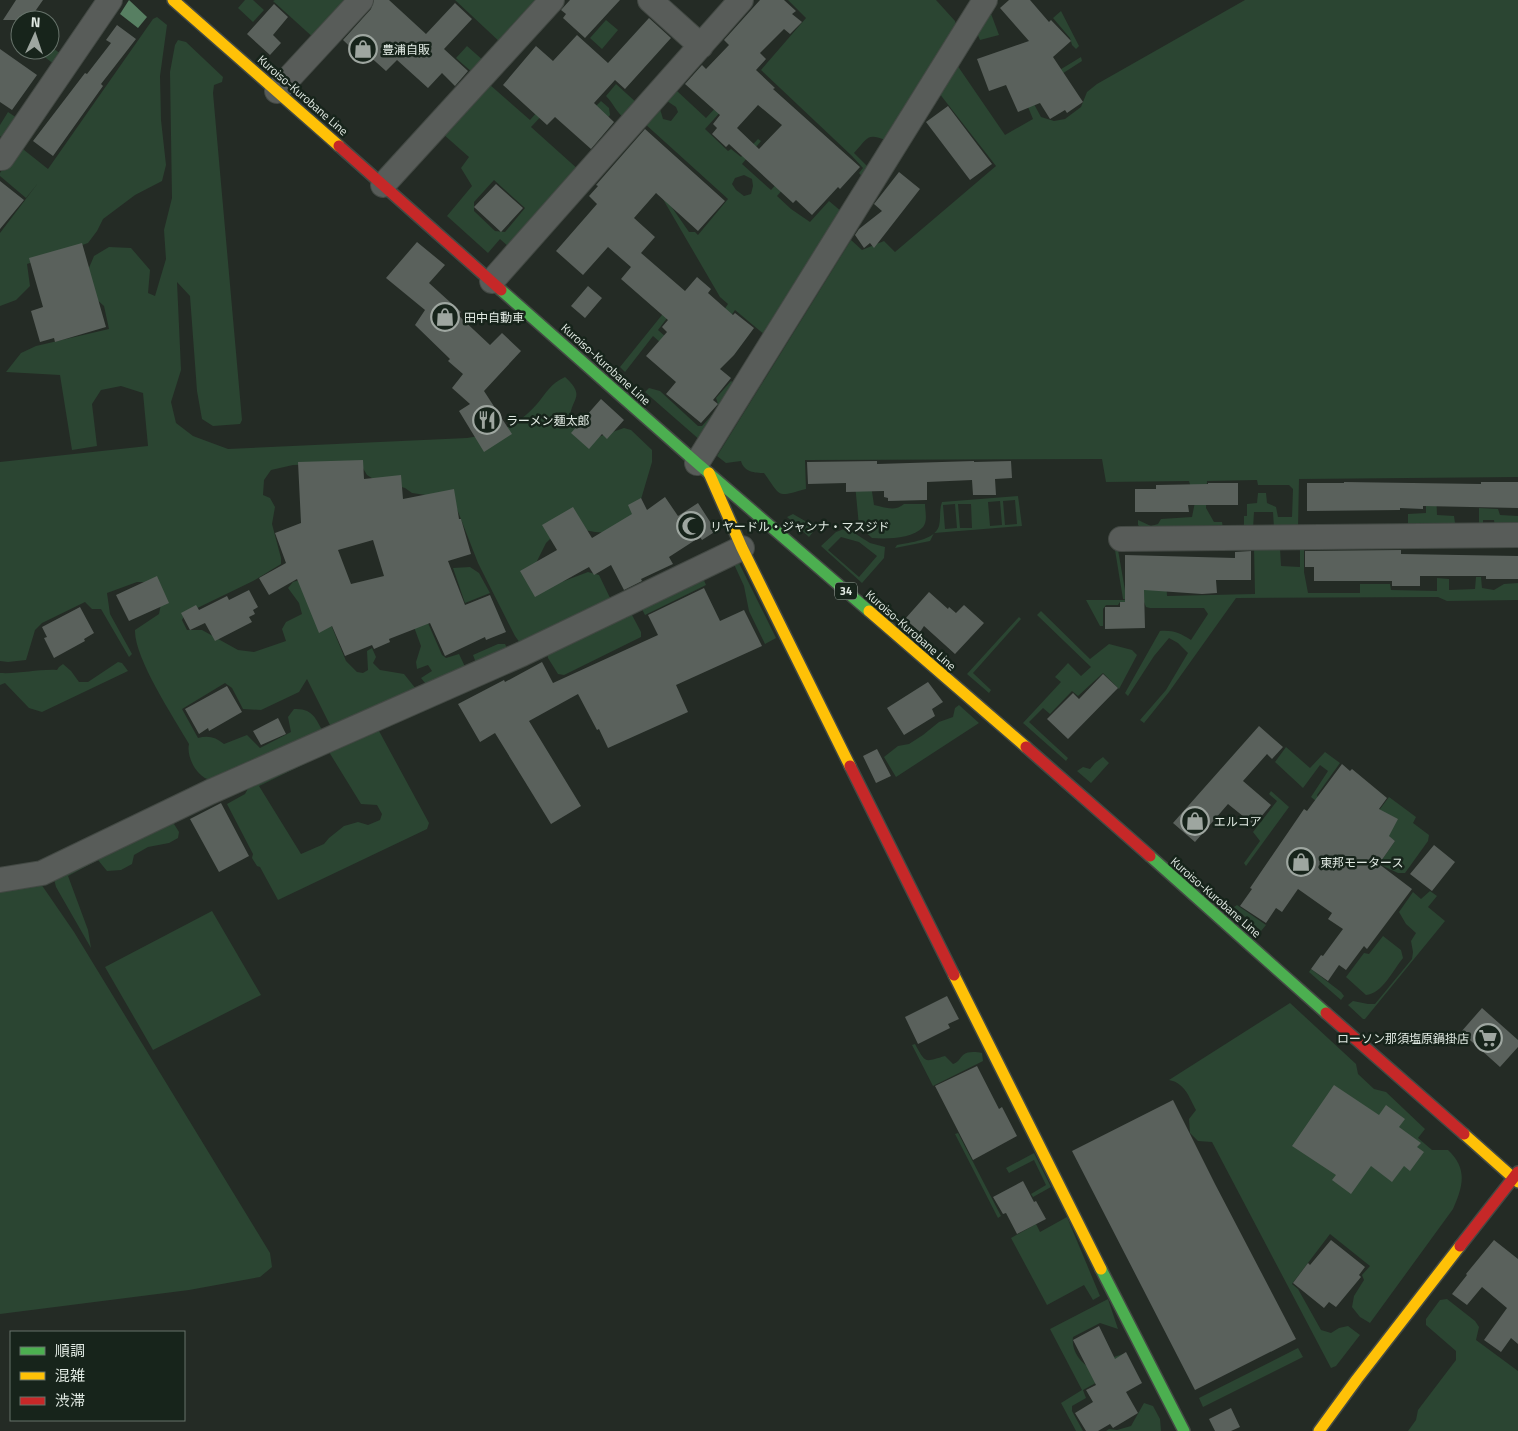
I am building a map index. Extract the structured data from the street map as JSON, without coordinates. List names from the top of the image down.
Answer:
{
  "streets": {
    "main road": ["Kuroiso-Kurobane Line", "34"]
  },
  "places": {
    "shop": [
      "豊浦自販",
      "田中自動車",
      "エルコア",
      "東邦モータース"
    ],
    "restaurant": ["ラーメン麺太郎"],
    "mosque": ["リヤードル・ジャンナ・マスジド"],
    "supermarket": ["ローソン那須塩原鍋掛店"]
  },
  "legend": ["順調", "混雑", "渋滞"],
  "north": "top"
}
